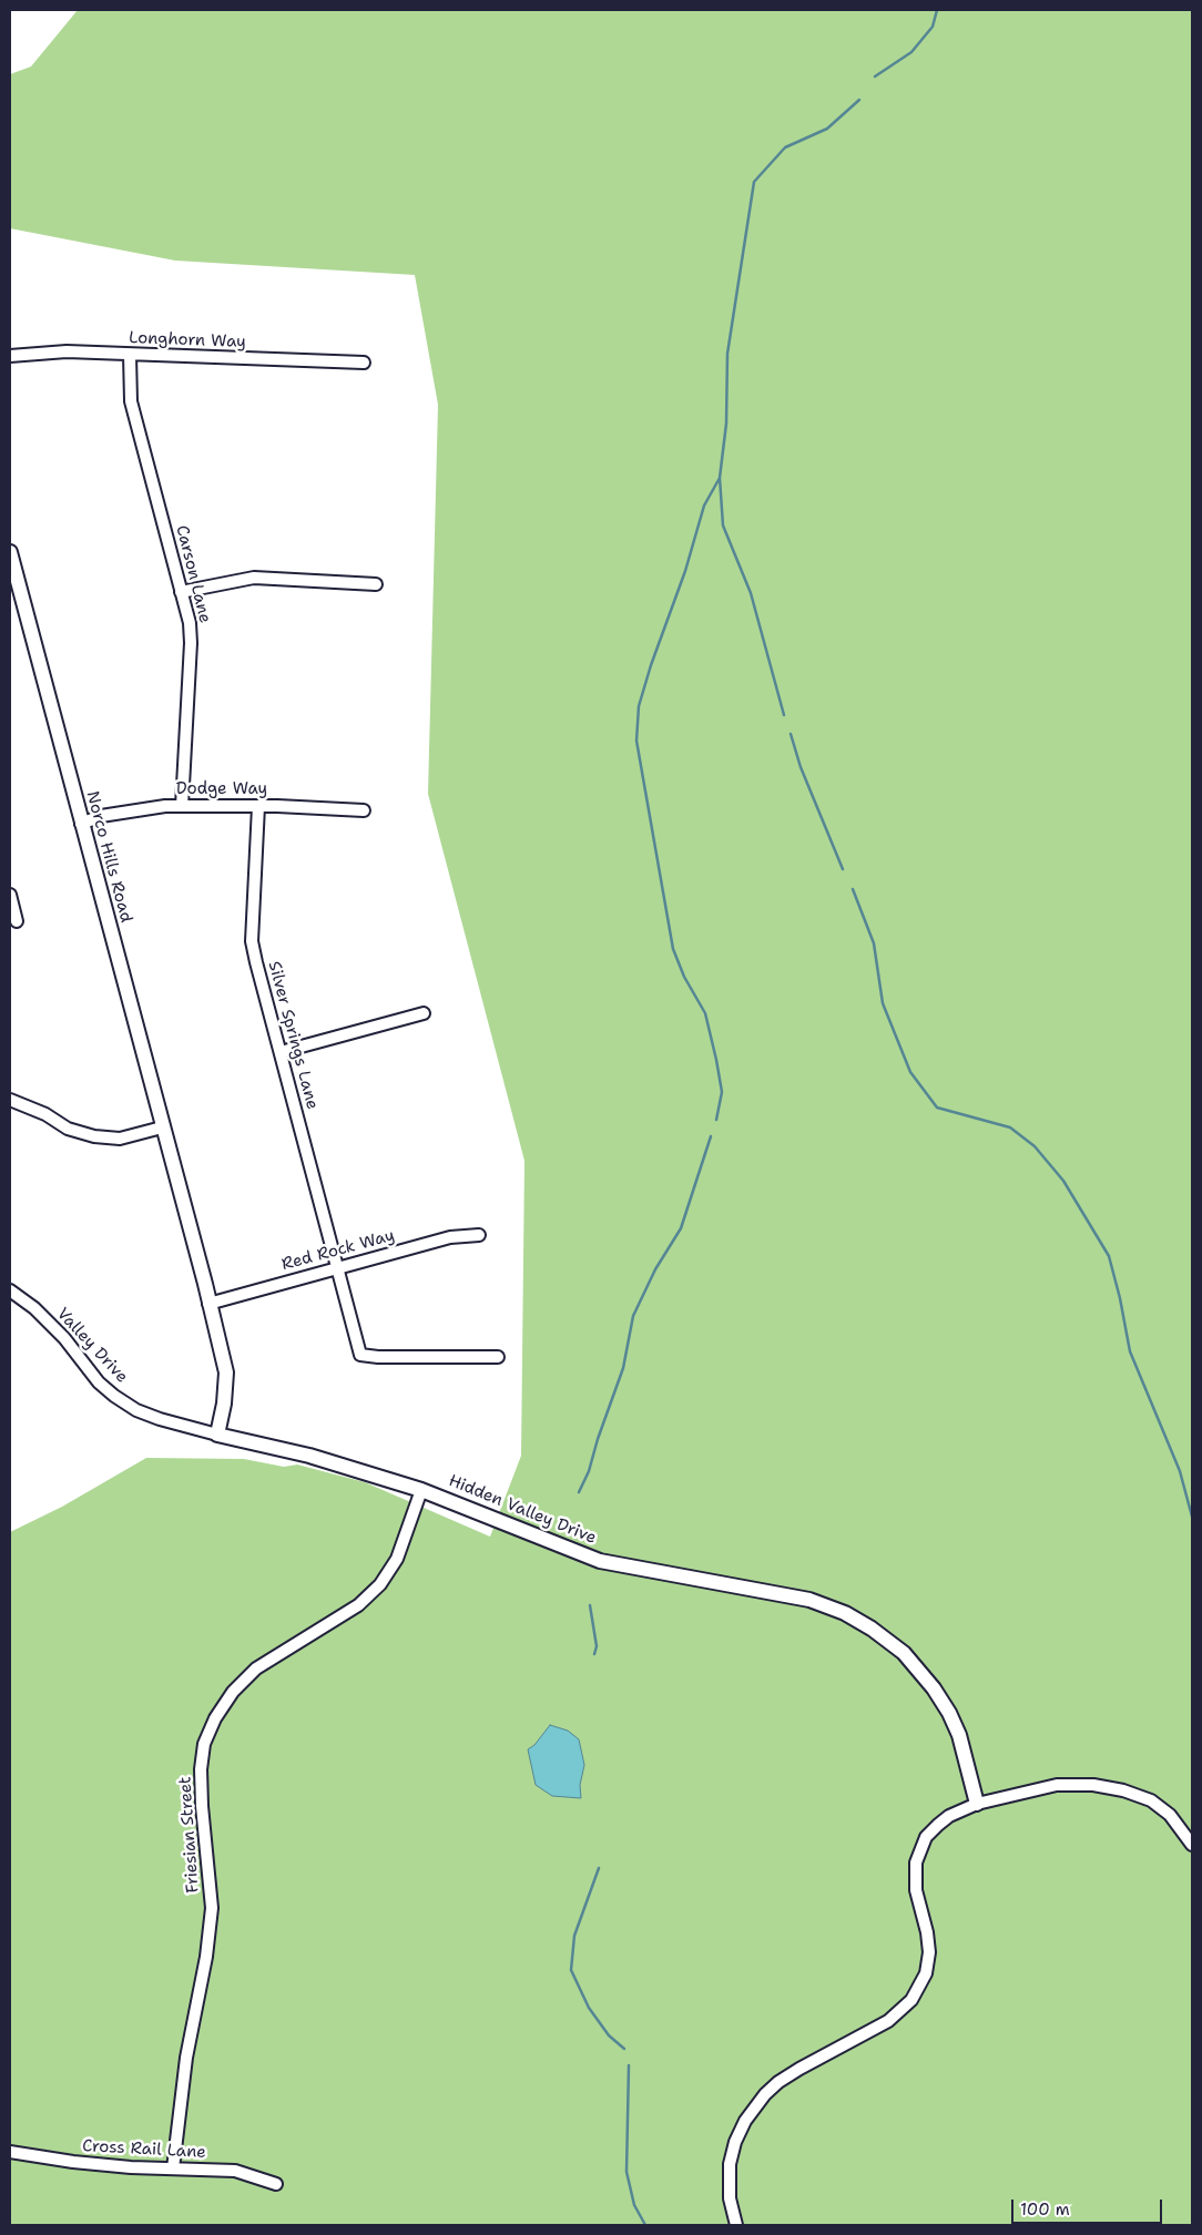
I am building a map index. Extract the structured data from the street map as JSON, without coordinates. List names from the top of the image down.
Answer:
{
  "streets": {
    "street": [
      "Longhorn Way",
      "Carson Lane",
      "Dodge Way",
      "Norco Hills Road",
      "Silver Springs Lane",
      "Red Rock Way",
      "Valley Drive",
      "Hidden Valley Drive",
      "Friesian Street",
      "Cross Rail Lane"
    ]
  },
  "crossings": [
    ["Longhorn Way", "Carson Lane"],
    ["Carson Lane", "Dodge Way"],
    ["Dodge Way", "Norco Hills Road"],
    ["Dodge Way", "Silver Springs Lane"],
    ["Norco Hills Road", "Red Rock Way"],
    ["Silver Springs Lane", "Red Rock Way"],
    ["Valley Drive", "Hidden Valley Drive"],
    ["Hidden Valley Drive", "Friesian Street"],
    ["Friesian Street", "Cross Rail Lane"]
  ],
  "scale_bar": "100 m"
}
